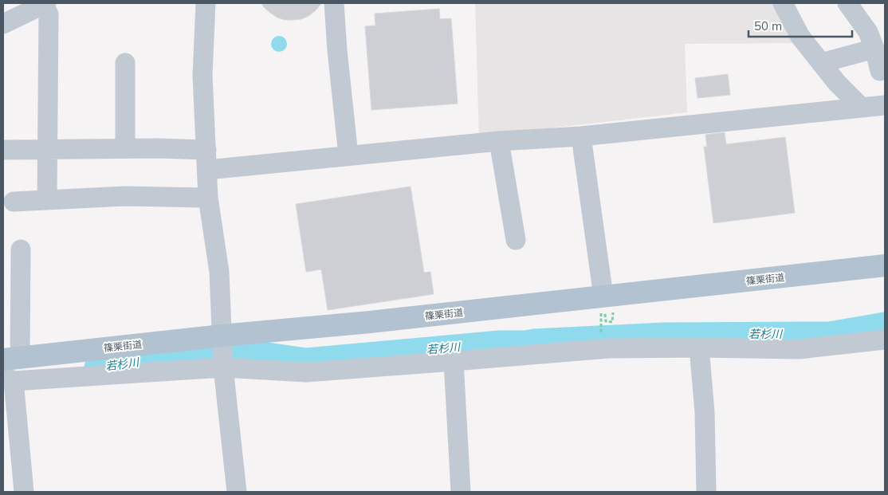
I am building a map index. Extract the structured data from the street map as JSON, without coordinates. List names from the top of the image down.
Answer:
{
  "streets": {
    "main road": ["篠栗街道"]
  },
  "water": ["若杉川"],
  "scale_bar": "50 m"
}
